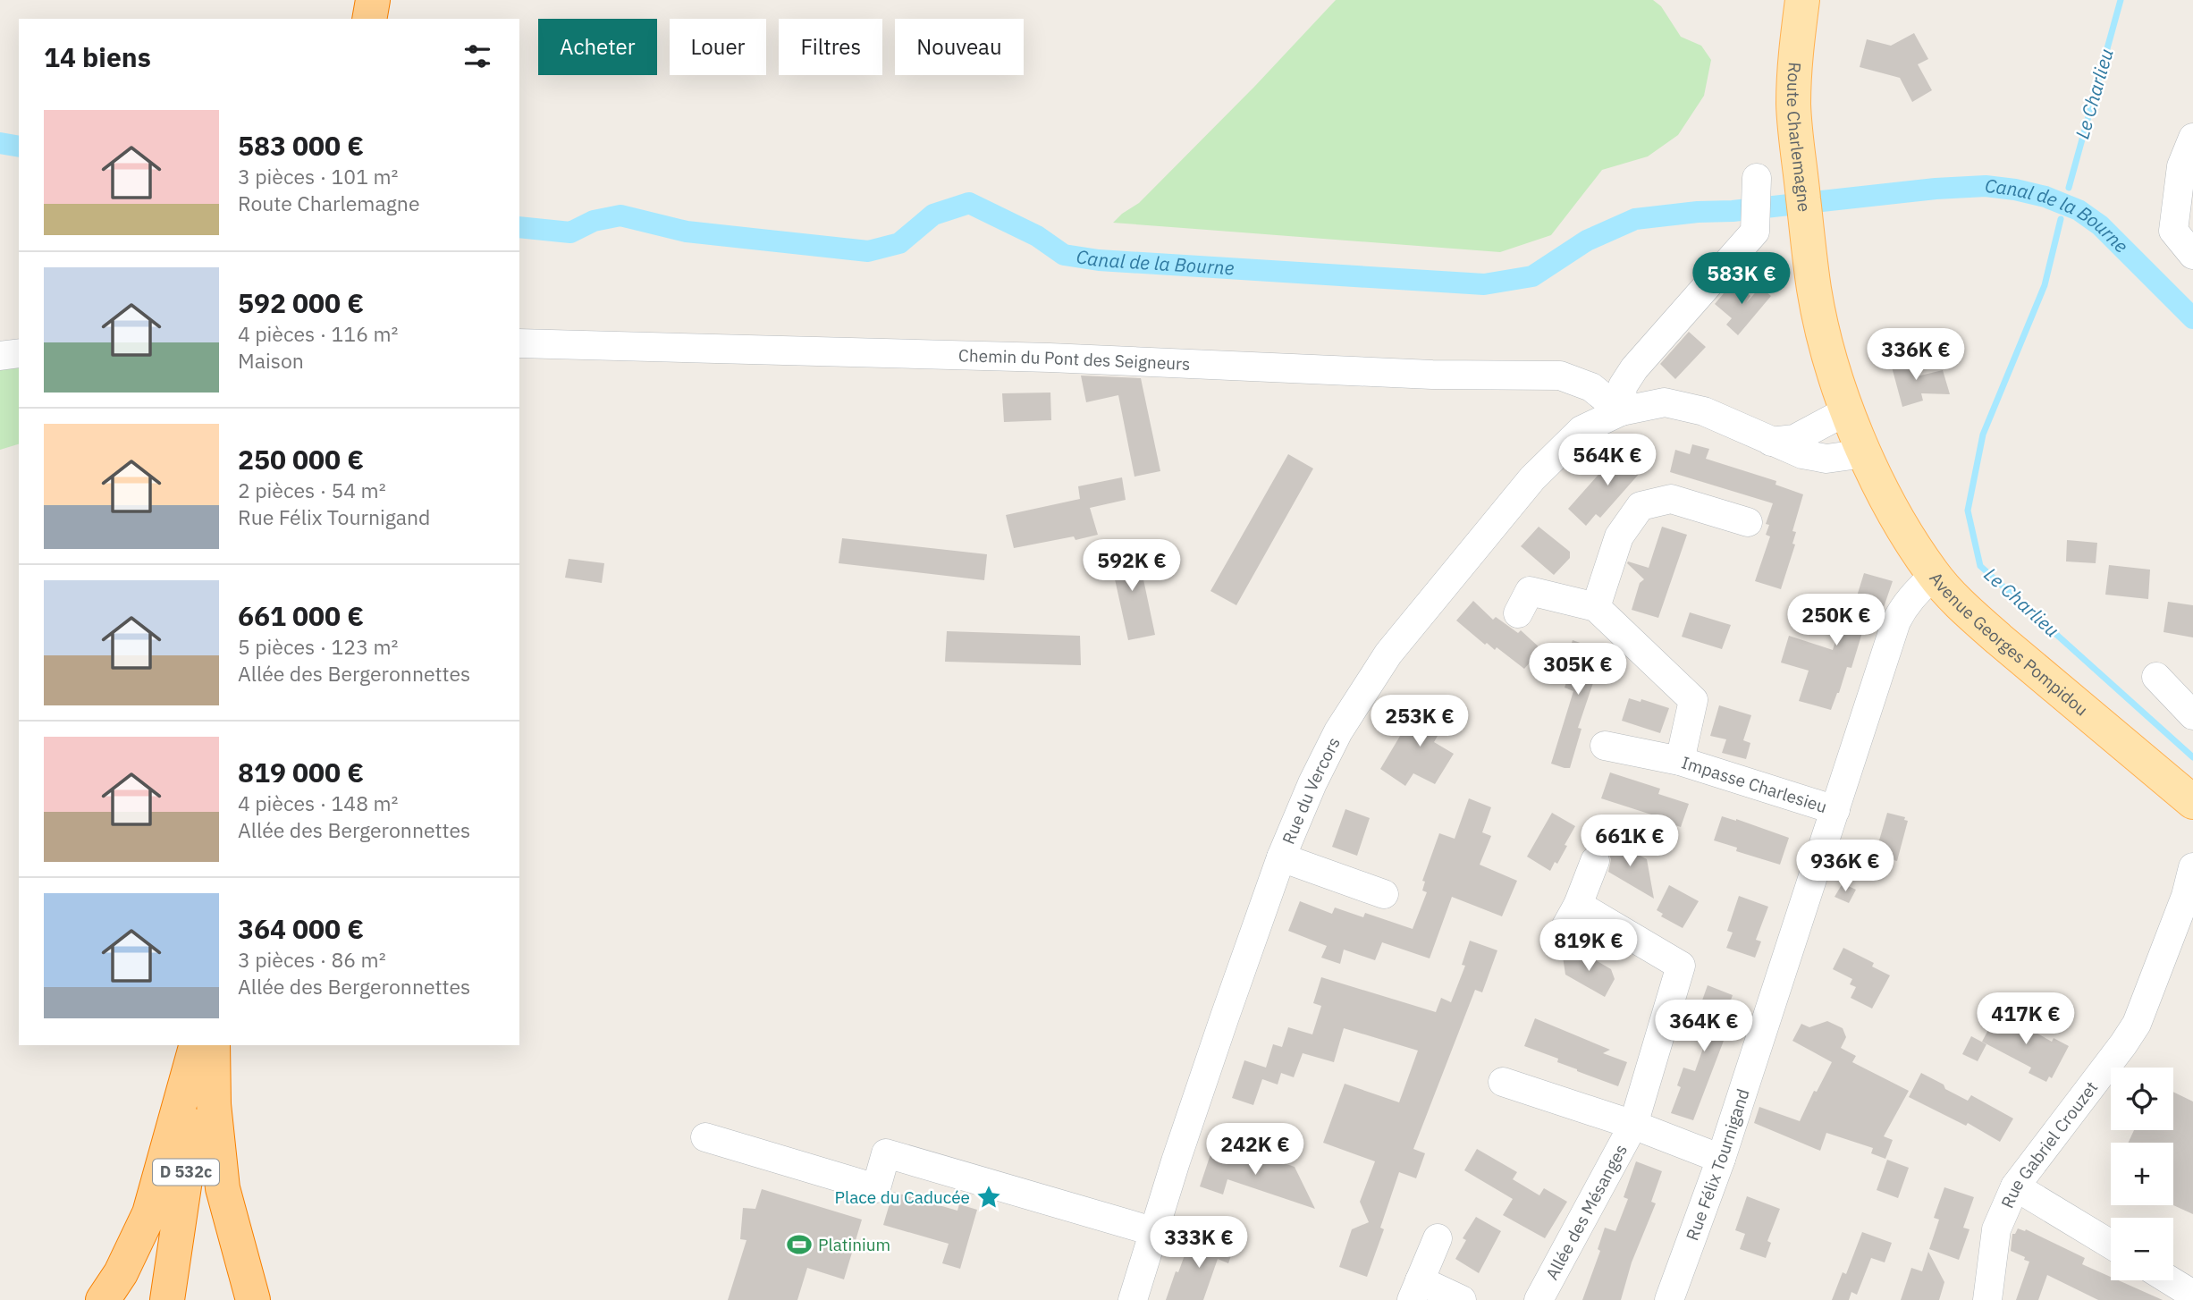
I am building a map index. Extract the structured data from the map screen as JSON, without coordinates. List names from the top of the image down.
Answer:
{
  "streets": {
    "highway": ["D 532c"],
    "main road": ["Route Charlemagne", "Avenue Georges Pompidou"],
    "street": [
      "Chemin du Pont des Seigneurs",
      "Impasse Charlesieu",
      "Rue du Vercors",
      "Rue Gabriel Crouzet",
      "Rue Félix Tournigand",
      "Allée des Mésanges"
    ]
  },
  "crossings": [
    ["Route Charlemagne", "Avenue Georges Pompidou"],
    ["Route Charlemagne", "Rue du Vercors"],
    ["Chemin du Pont des Seigneurs", "Rue du Vercors"],
    ["Avenue Georges Pompidou", "Rue du Vercors"],
    ["Avenue Georges Pompidou", "Rue Félix Tournigand"],
    ["Impasse Charlesieu", "Rue Félix Tournigand"]
  ],
  "water": ["Le Charlieu", "Canal de la Bourne"],
  "places": {
    "place": ["Place du Caducée"],
    "sports": ["Platinium"]
  },
  "page": {
    "chip": [
      "Acheter",
      "Louer",
      "Filtres",
      "Nouveau"
    ],
    "heading": "14 biens",
    "list": [
      {
        "name": "583 000 €",
        "note": "3 pièces · 101 m² · Route Charlemagne"
      },
      {
        "name": "592 000 €",
        "note": "4 pièces · 116 m² · Maison"
      },
      {
        "name": "250 000 €",
        "note": "2 pièces · 54 m² · Rue Félix Tournigand"
      },
      {
        "name": "661 000 €",
        "note": "5 pièces · 123 m² · Allée des Bergeronnettes"
      },
      {
        "name": "819 000 €",
        "note": "4 pièces · 148 m² · Allée des Bergeronnettes"
      },
      {
        "name": "364 000 €",
        "note": "3 pièces · 86 m² · Allée des Bergeronnettes"
      }
    ],
    "price": [
      "583K €",
      "336K €",
      "564K €",
      "592K €",
      "250K €",
      "305K €",
      "253K €",
      "661K €",
      "936K €",
      "819K €",
      "417K €",
      "364K €",
      "242K €",
      "333K €"
    ],
    "map_buttons": ["+", "−"]
  }
}
